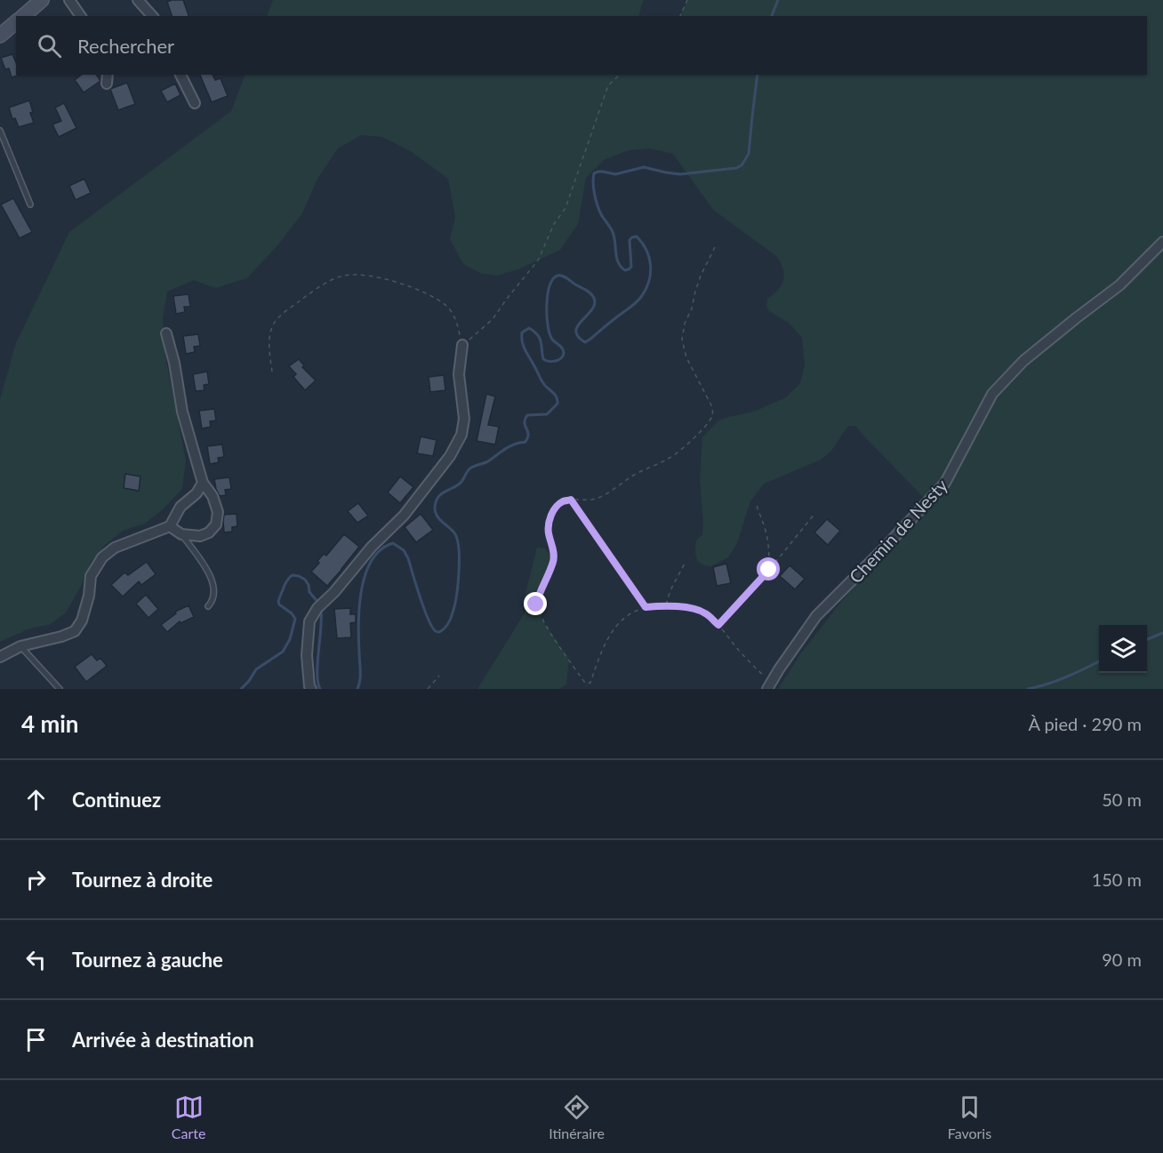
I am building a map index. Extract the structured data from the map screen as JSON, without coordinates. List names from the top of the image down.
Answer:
{
  "streets": {
    "street": ["Chemin de Nesty"]
  },
  "page": {
    "search": "Rechercher",
    "heading": ["4 min", "À pied · 290 m"],
    "list": [
      ["Continuez", "50 m"],
      ["Tournez à droite", "150 m"],
      ["Tournez à gauche", "90 m"],
      "Arrivée à destination"
    ],
    "nav": ["Carte", "Itinéraire", "Favoris"]
  }
}
